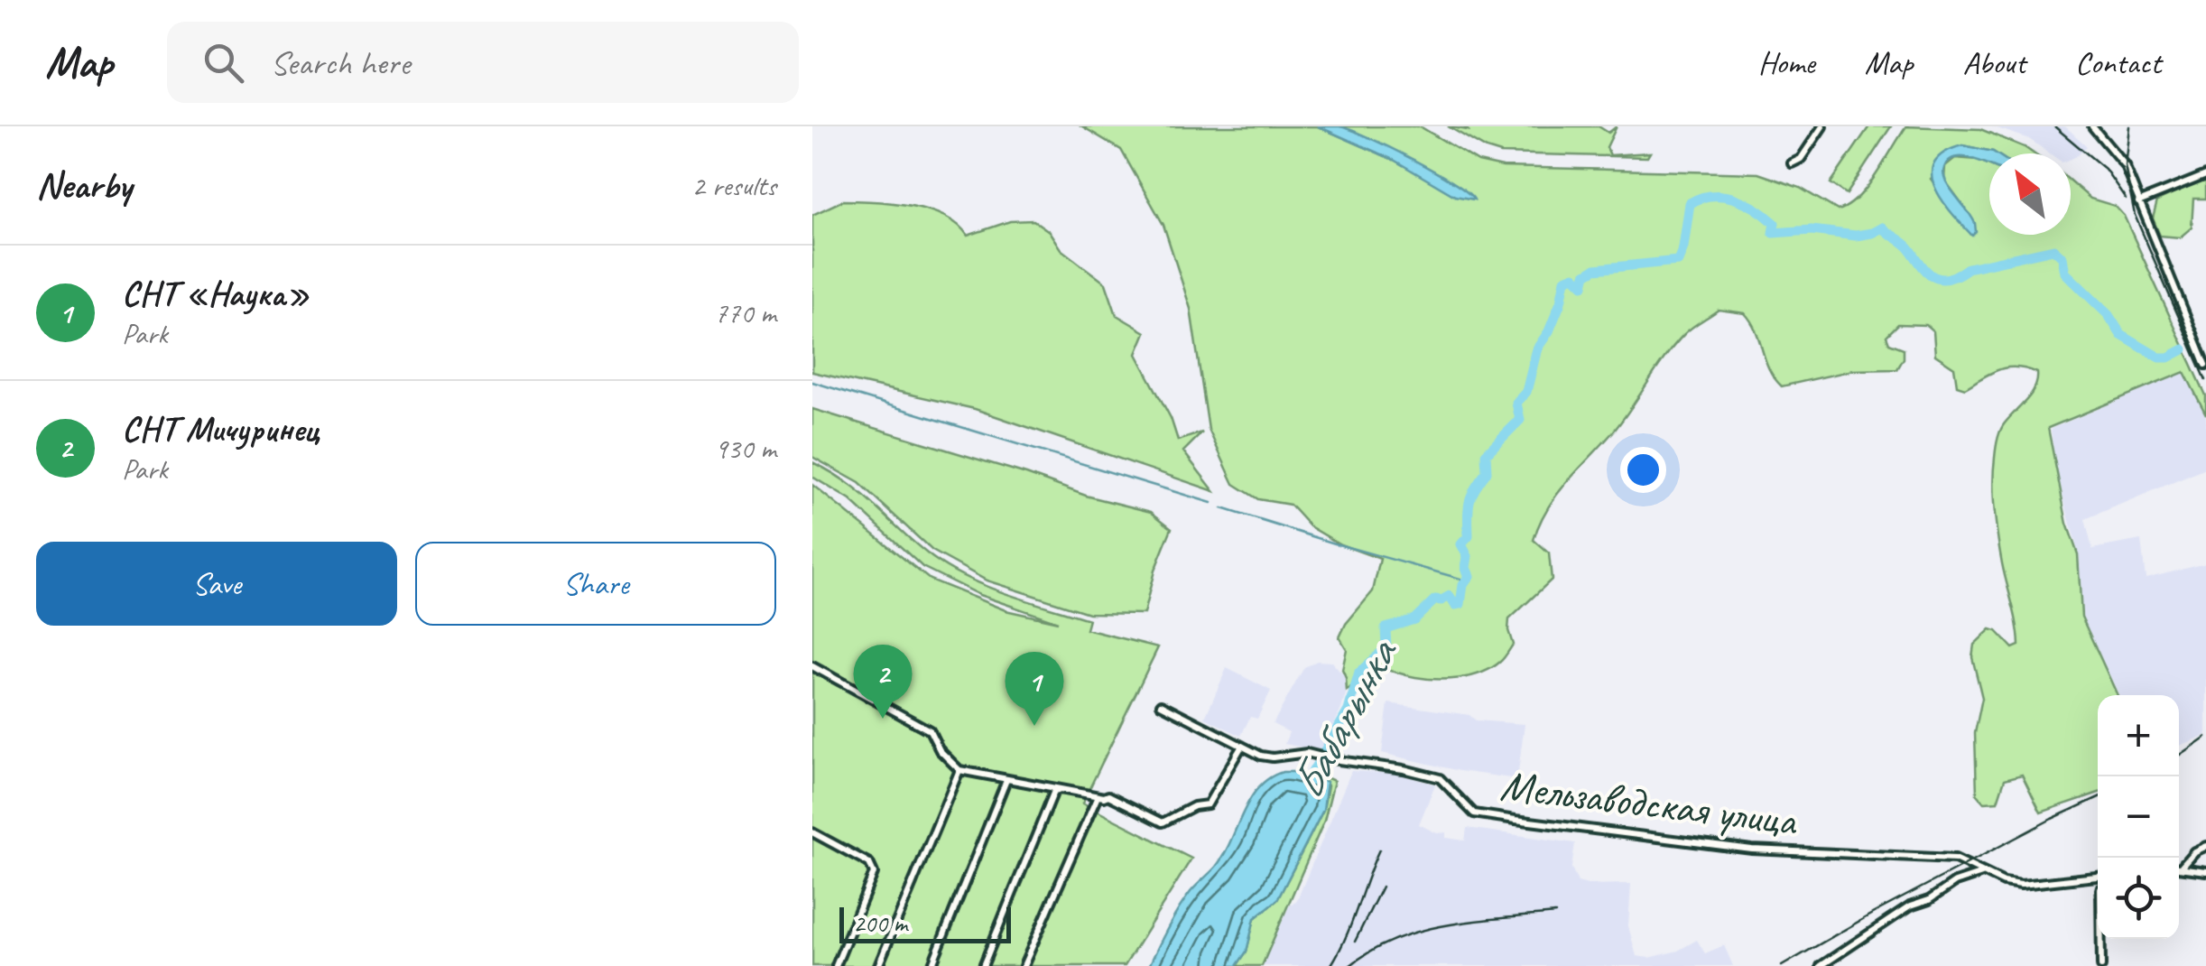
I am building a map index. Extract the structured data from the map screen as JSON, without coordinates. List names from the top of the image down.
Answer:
{
  "streets": {
    "street": ["Мельзаводская улица"]
  },
  "water": ["Бабарынка"],
  "scale_bar": "200 m",
  "north": "top left",
  "page": {
    "header": "Map",
    "search": "Search here",
    "nav": [
      "Home",
      "Map",
      "About",
      "Contact"
    ],
    "heading": ["Nearby", "2 results"],
    "list": [
      {
        "mark": "1",
        "name": "СНТ «Наука»",
        "note": "Park",
        "value": "770 m"
      },
      {
        "mark": "2",
        "name": "СНТ Мичуринец",
        "note": "Park",
        "value": "930 m"
      }
    ],
    "buttons": ["Save", "Share"],
    "pins": ["2", "1"],
    "map_buttons": ["+", "−"],
    "scale": "200 m"
  }
}
